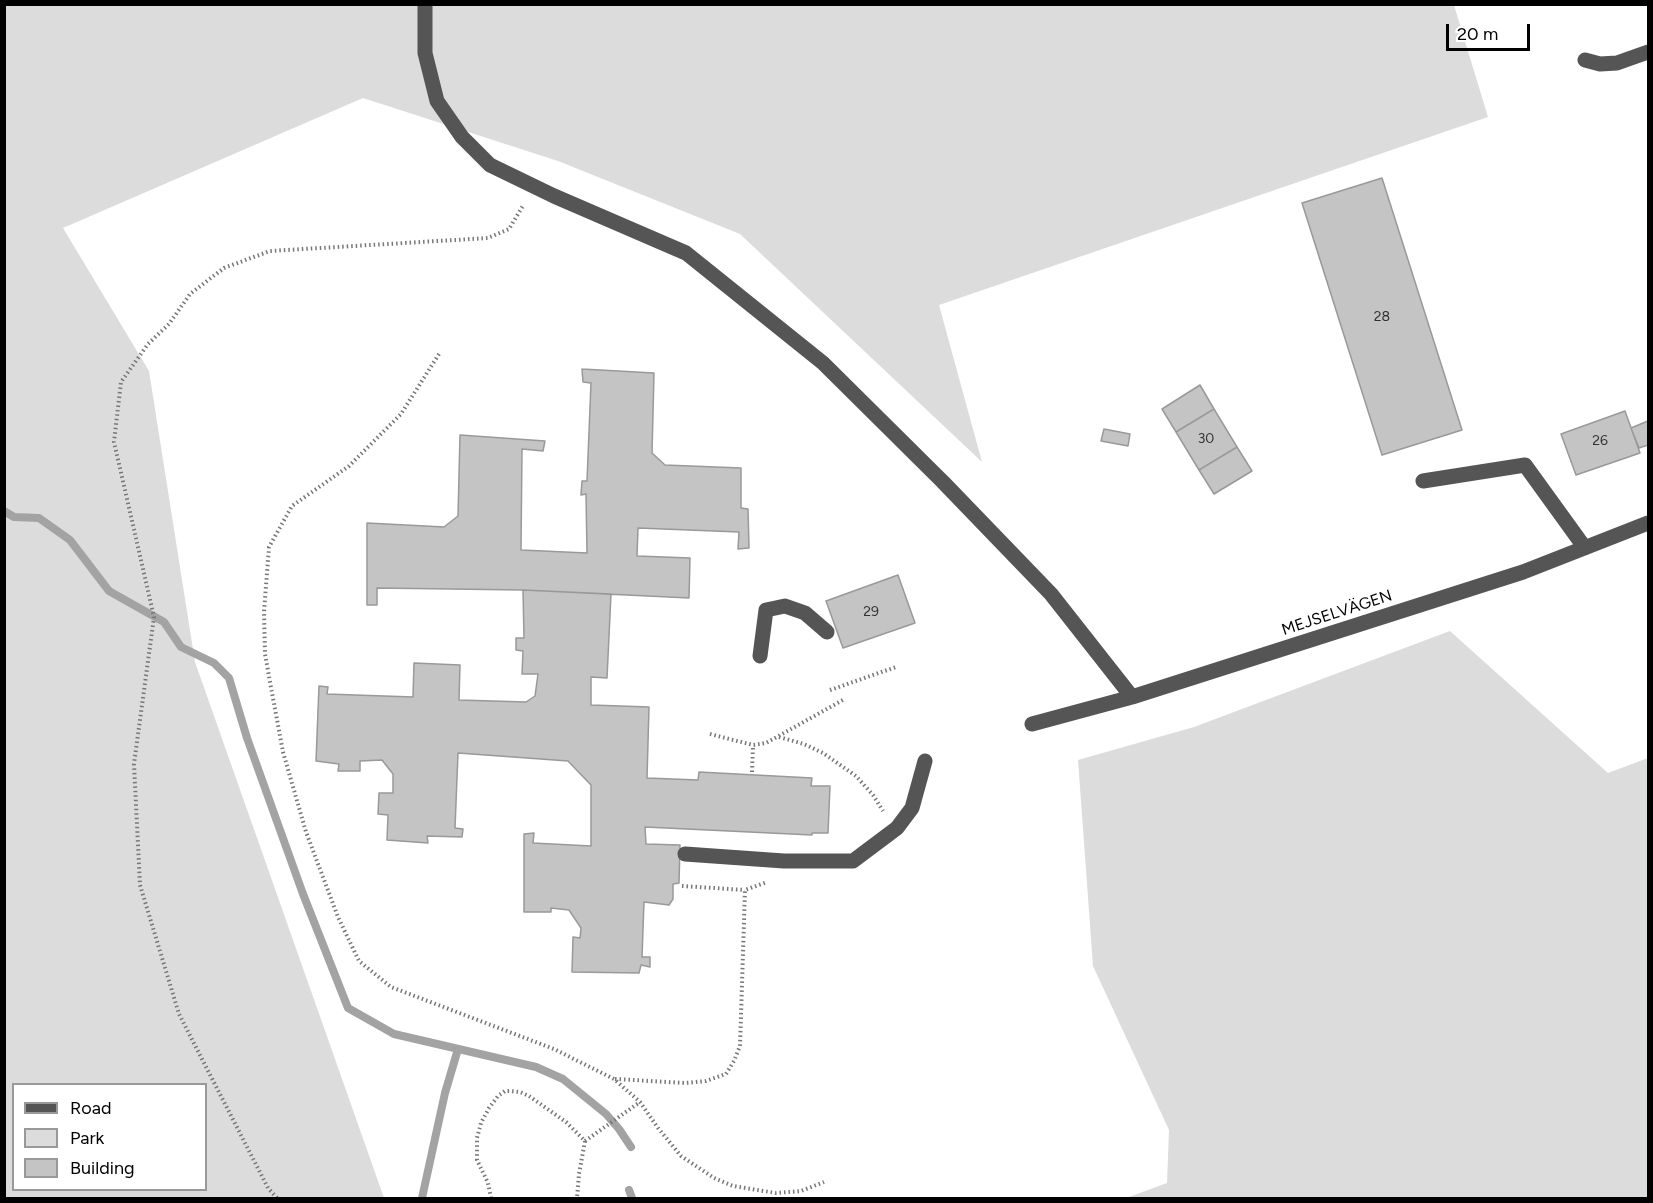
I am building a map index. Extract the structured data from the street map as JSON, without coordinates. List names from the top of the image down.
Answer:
{
  "streets": {
    "street": ["MEJSELVÄGEN"]
  },
  "house_numbers": [
    "28",
    "30",
    "26",
    "29"
  ],
  "legend": ["Road", "Park", "Building"],
  "scale_bar": "20 m"
}
